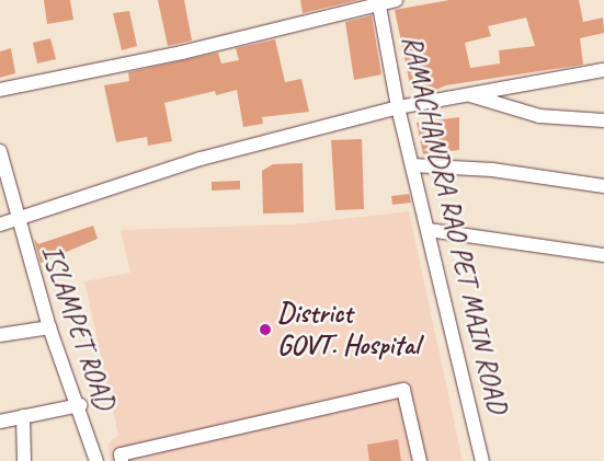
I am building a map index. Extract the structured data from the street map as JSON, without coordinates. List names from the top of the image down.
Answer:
{
  "streets": {
    "street": ["RAMACHANDRA RAO PET MAIN ROAD", "ISLAMPET ROAD"]
  },
  "places": ["District GOVT. Hospital"]
}
